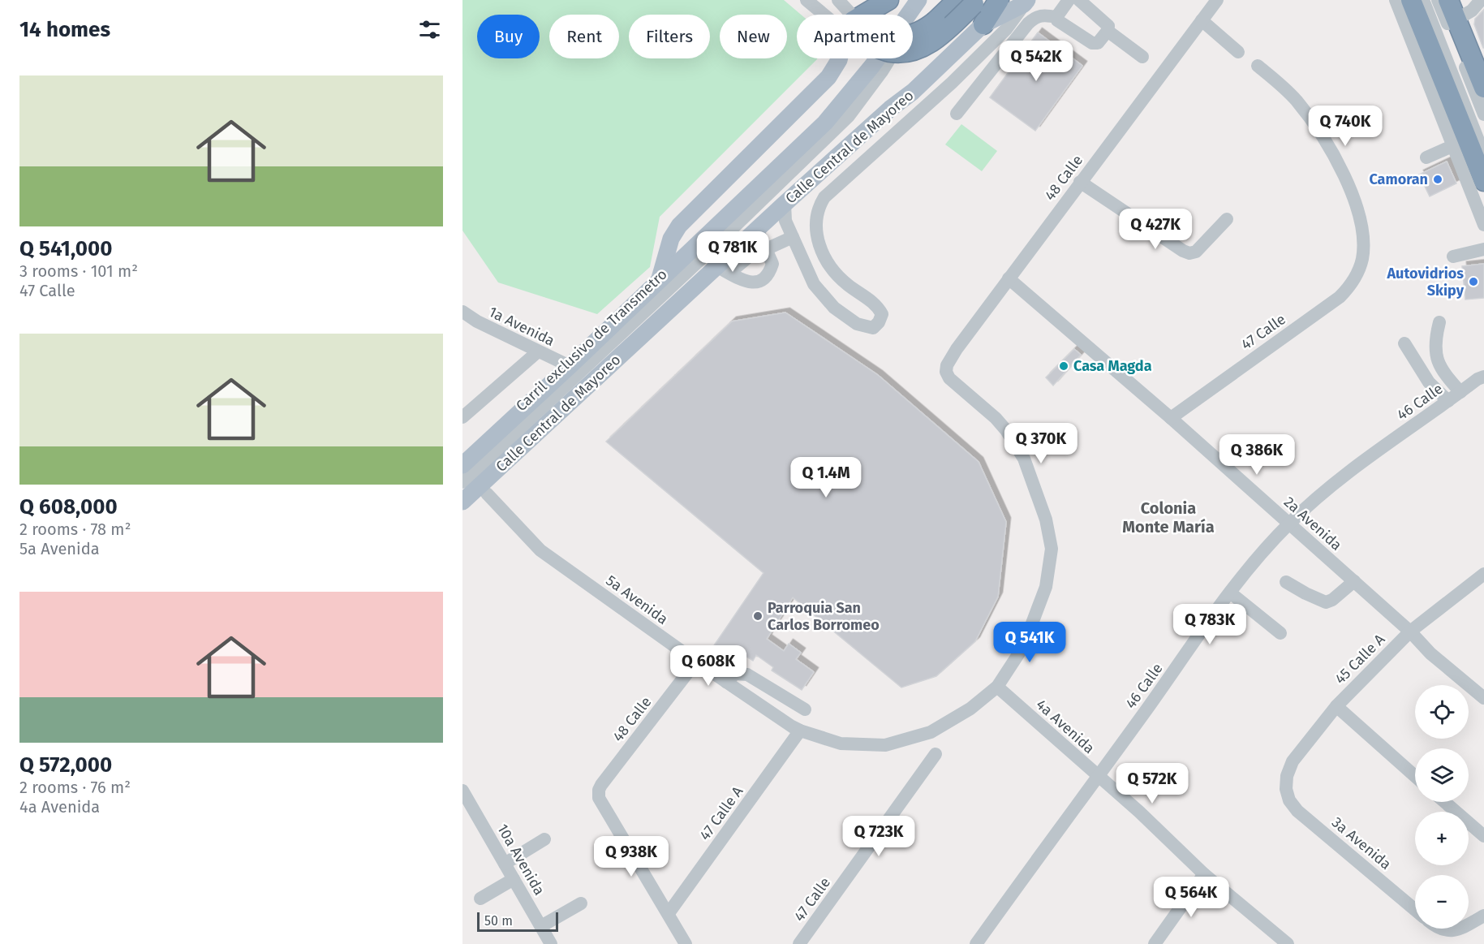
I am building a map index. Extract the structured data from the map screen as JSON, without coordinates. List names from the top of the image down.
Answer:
{
  "streets": {
    "main road": ["Calle Central de Mayoreo"],
    "street": [
      "48 Calle",
      "1a Avenida",
      "47 Calle",
      "Carril exclusivo de Transmetro",
      "46 Calle",
      "2a Avenida",
      "5a Avenida",
      "45 Calle A",
      "4a Avenida",
      "47 Calle A",
      "3a Avenida",
      "10a Avenida"
    ]
  },
  "crossings": [
    ["Calle Central de Mayoreo", "1a Avenida"],
    ["Calle Central de Mayoreo", "Carril exclusivo de Transmetro"],
    ["48 Calle", "2a Avenida"],
    ["48 Calle", "5a Avenida"],
    ["48 Calle", "4a Avenida"],
    ["48 Calle", "47 Calle A"],
    ["47 Calle", "2a Avenida"],
    ["46 Calle", "2a Avenida"],
    ["46 Calle", "4a Avenida"],
    ["2a Avenida", "45 Calle A"],
    ["5a Avenida", "4a Avenida"],
    ["5a Avenida", "47 Calle A"],
    ["45 Calle A", "3a Avenida"]
  ],
  "districts": ["Colonia Monte María"],
  "places": [
    "Camoran",
    "Autovidrios Skipy",
    "Casa Magda",
    "Parroquia San Carlos Borromeo"
  ],
  "scale_bar": "50 m",
  "page": {
    "heading": "14 homes",
    "chip": [
      "Buy",
      "Rent",
      "Filters",
      "New",
      "Apartment"
    ],
    "price": [
      "Q 542K",
      "Q 740K",
      "Q 427K",
      "Q 781K",
      "Q 370K",
      "Q 386K",
      "Q 1.4M",
      "Q 783K",
      "Q 541K",
      "Q 608K",
      "Q 572K",
      "Q 723K",
      "Q 938K",
      "Q 564K"
    ],
    "list": [
      {
        "name": "Q 541,000",
        "note": "3 rooms · 101 m² · 47 Calle"
      },
      {
        "name": "Q 608,000",
        "note": "2 rooms · 78 m² · 5a Avenida"
      },
      {
        "name": "Q 572,000",
        "note": "2 rooms · 76 m² · 4a Avenida"
      }
    ],
    "map_buttons": ["+", "−"],
    "scale": "50 m"
  }
}
